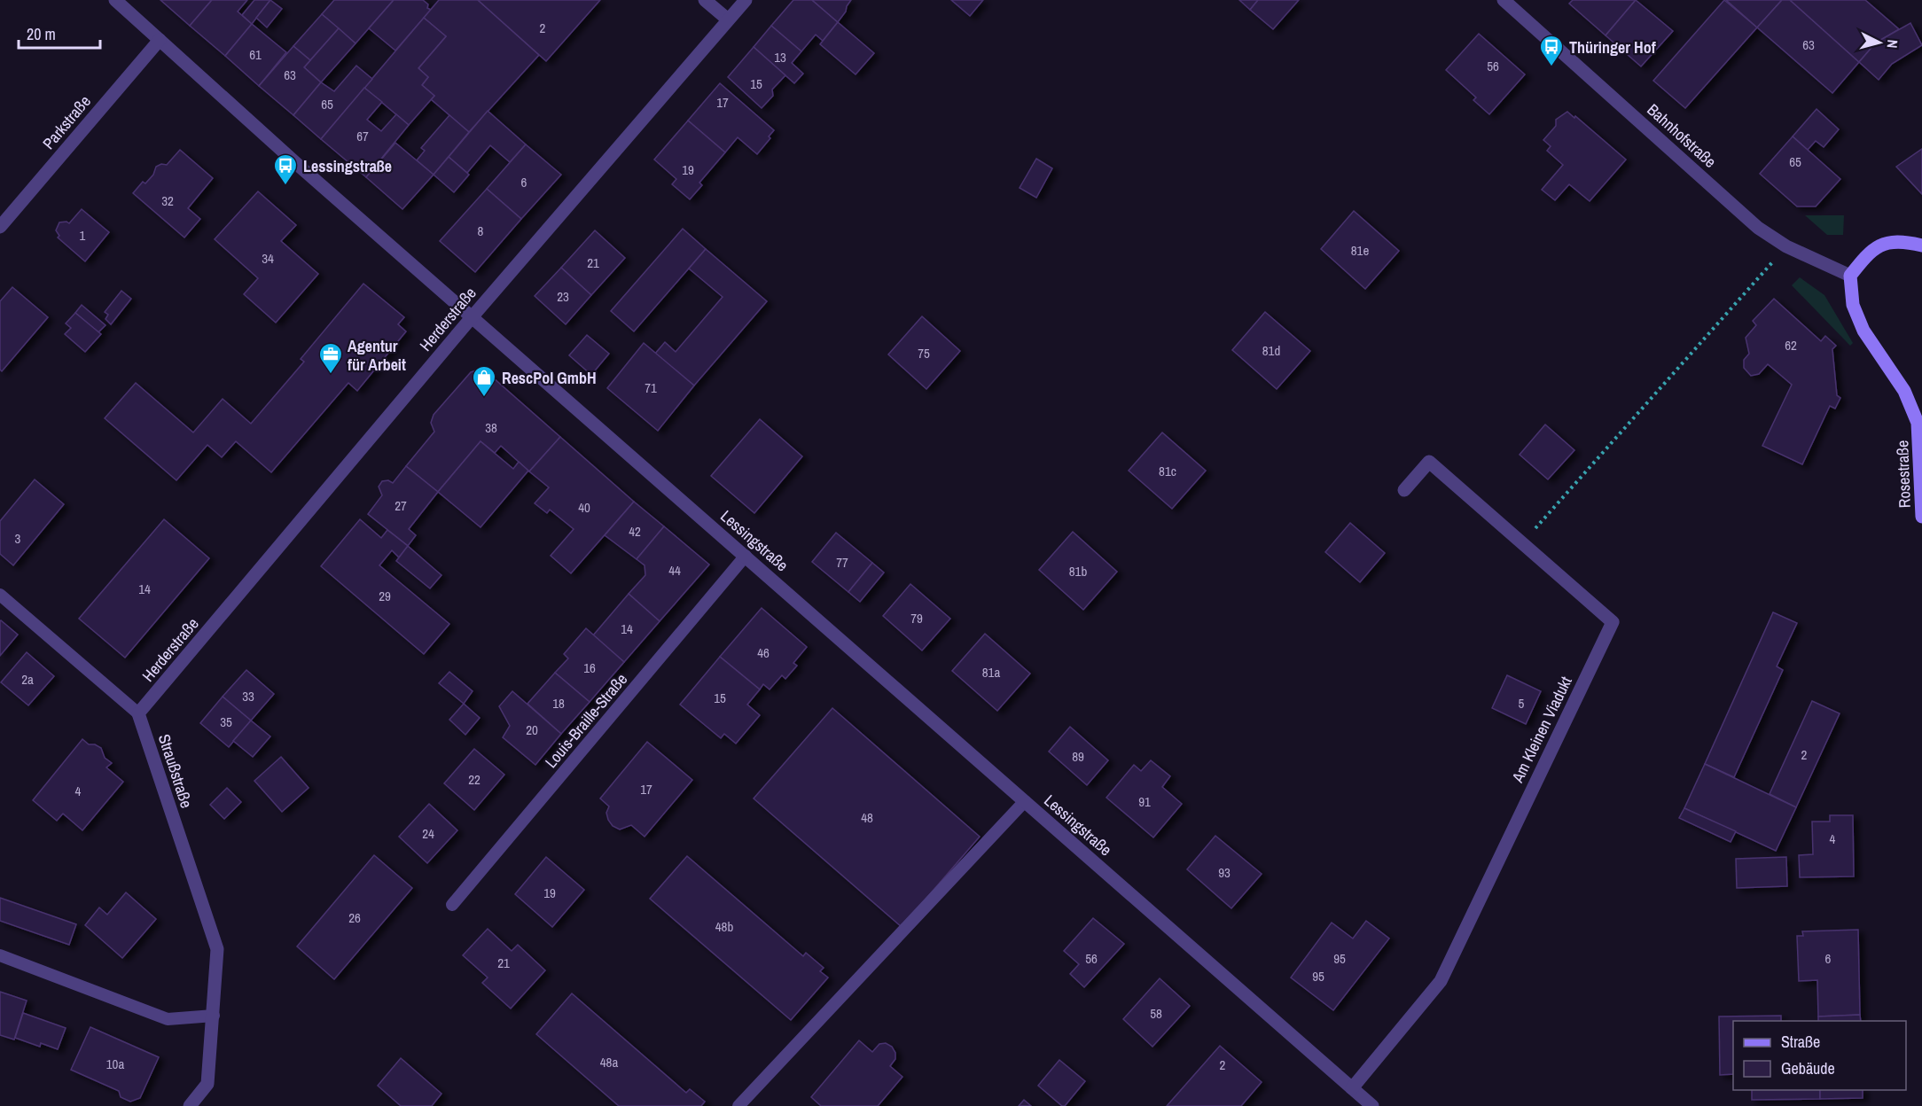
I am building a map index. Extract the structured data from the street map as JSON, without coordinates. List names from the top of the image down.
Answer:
{
  "streets": {
    "main road": ["Rosestraße"],
    "street": [
      "Parkstraße",
      "Bahnhofstraße",
      "Herderstraße",
      "Lessingstraße",
      "Am Kleinen Viadukt",
      "Straußstraße"
    ],
    "lane": ["Louis-Braille-Straße"]
  },
  "crossings": [
    ["Parkstraße", "Lessingstraße"],
    ["Herderstraße", "Lessingstraße"],
    ["Herderstraße", "Straußstraße"],
    ["Lessingstraße", "Louis-Braille-Straße"],
    ["Lessingstraße", "Am Kleinen Viadukt"]
  ],
  "places": {
    "bus stop": ["Thüringer Hof", "Lessingstraße"],
    "office": ["Agentur für Arbeit"],
    "shop": ["RescPol GmbH"]
  },
  "house_numbers": [
    "2",
    "63",
    "61",
    "13",
    "56",
    "63",
    "15",
    "17",
    "65",
    "67",
    "65",
    "19",
    "6",
    "32",
    "8",
    "1",
    "81e",
    "34",
    "21",
    "23",
    "62",
    "81d",
    "75",
    "71",
    "38",
    "81c",
    "27",
    "40",
    "42",
    "3",
    "77",
    "44",
    "81b",
    "14",
    "29",
    "79",
    "14",
    "46",
    "16",
    "81a",
    "2a",
    "33",
    "15",
    "18",
    "5",
    "35",
    "20",
    "2",
    "89",
    "22",
    "17",
    "4",
    "91",
    "48",
    "24",
    "4",
    "93",
    "19",
    "26",
    "48b",
    "56",
    "95",
    "6",
    "21",
    "95",
    "58",
    "48a",
    "10a",
    "2"
  ],
  "legend": ["Straße", "Gebäude"],
  "scale_bar": "20 m",
  "north": "right"
}
